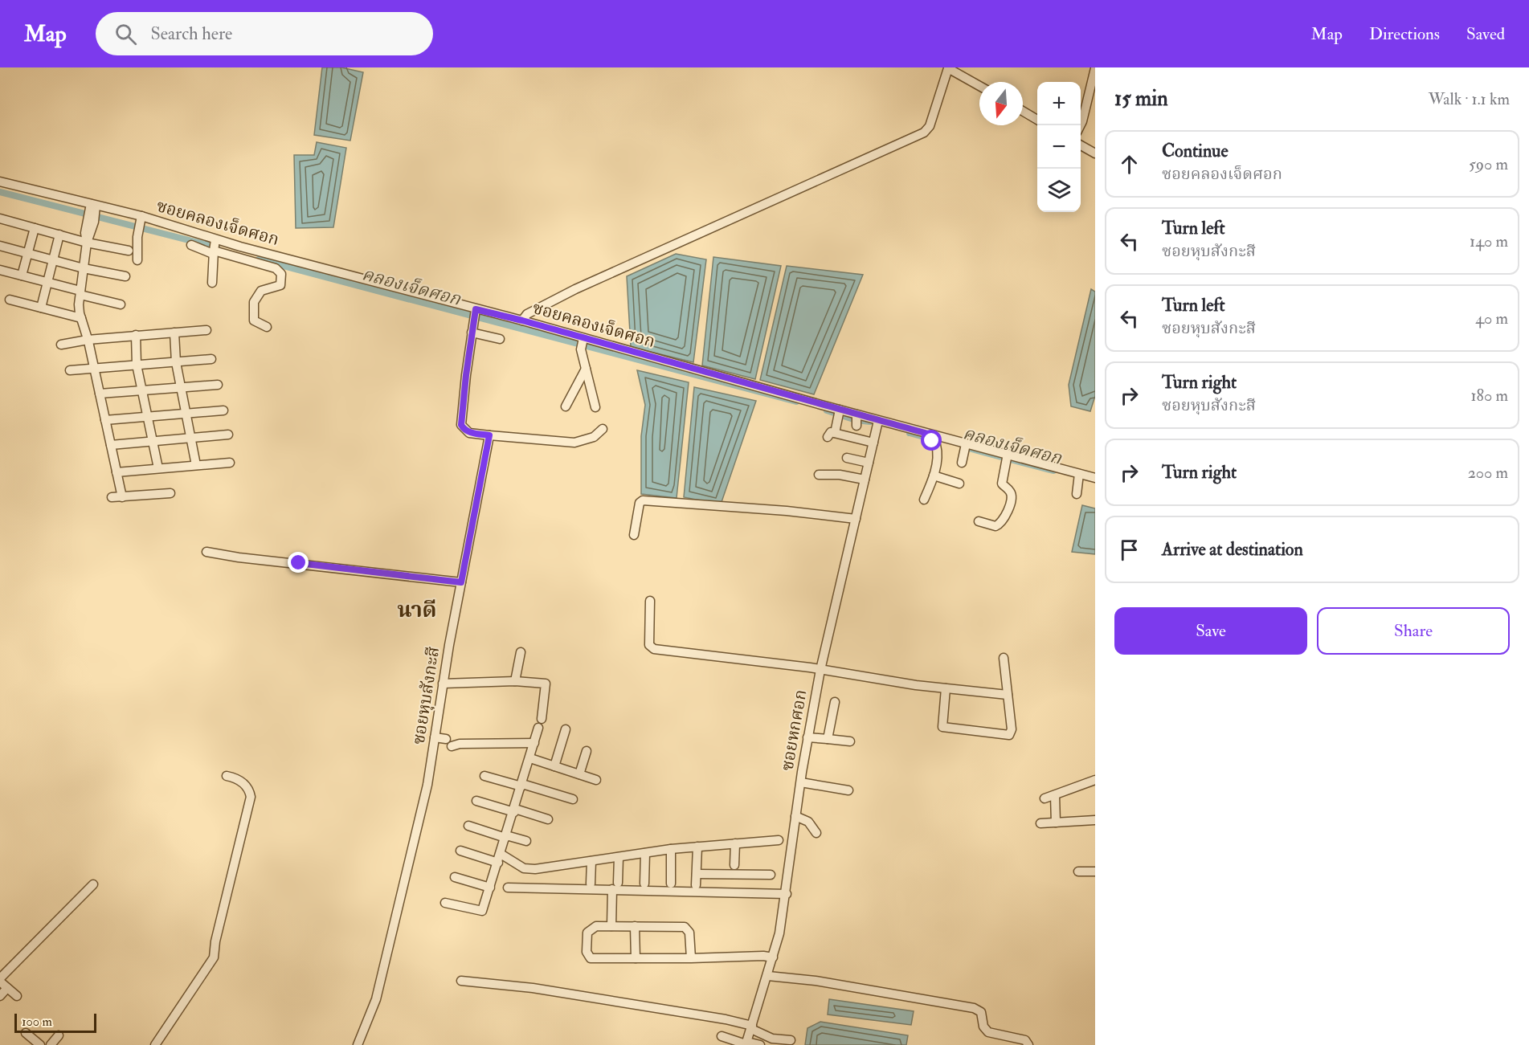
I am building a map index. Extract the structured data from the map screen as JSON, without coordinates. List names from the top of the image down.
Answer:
{
  "streets": {
    "street": ["ซอยคลองเจ็ดศอก", "ซอยหุบสังกะสี", "ซอยหกศอก"]
  },
  "crossings": [
    ["ซอยคลองเจ็ดศอก", "ซอยหกศอก"]
  ],
  "districts": ["นาดี"],
  "water": ["คลองเจ็ดศอก"],
  "scale_bar": "100 m",
  "north": "bottom",
  "page": {
    "header": "Map",
    "search": "Search here",
    "nav": ["Map", "Directions", "Saved"],
    "heading": ["15 min", "Walk · 1.1 km"],
    "map_buttons": ["+", "−"],
    "list": [
      ["Continue", "ซอยคลองเจ็ดศอก", "590 m"],
      ["Turn left", "ซอยหุบสังกะสี", "140 m"],
      ["Turn left", "ซอยหุบสังกะสี", "40 m"],
      ["Turn right", "ซอยหุบสังกะสี", "180 m"],
      ["Turn right", "200 m"],
      "Arrive at destination"
    ],
    "buttons": ["Save", "Share"],
    "scale": "100 m"
  }
}
